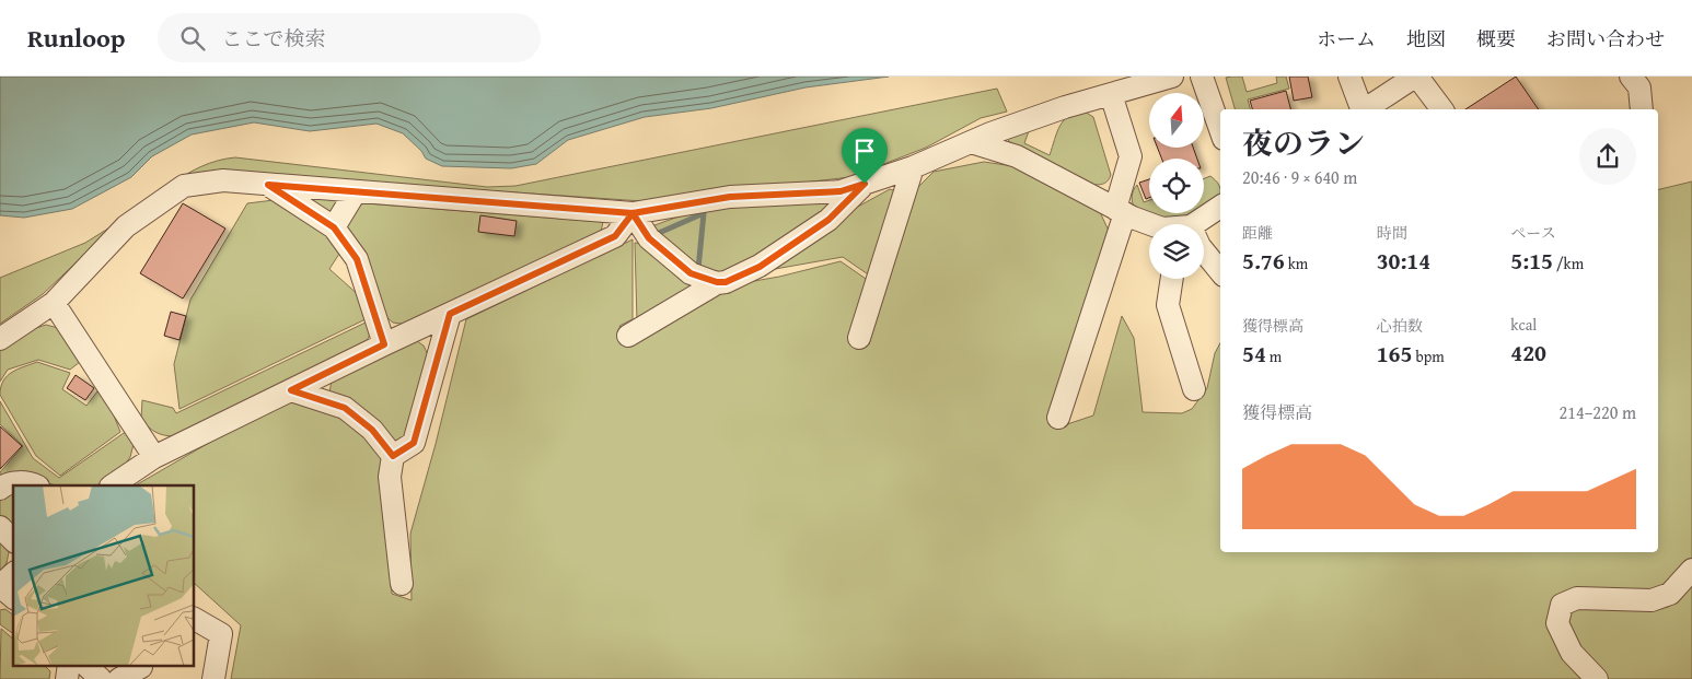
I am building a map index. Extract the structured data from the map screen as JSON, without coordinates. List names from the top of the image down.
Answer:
{
  "north": "top",
  "page": {
    "header": "Runloop",
    "search": "ここで検索",
    "nav": [
      "ホーム",
      "地図",
      "概要",
      "お問い合わせ"
    ],
    "heading": ["夜のラン", "20:46 · 9 × 640 m"],
    "stats": [
      ["距離", "5.76 km"],
      ["時間", "30:14"],
      ["ペース", "5:15 /km"],
      ["獲得標高", "54 m"],
      ["心拍数", "165 bpm"],
      ["kcal", "420"]
    ],
    "chart": ["獲得標高", "214–220 m"]
  }
}
